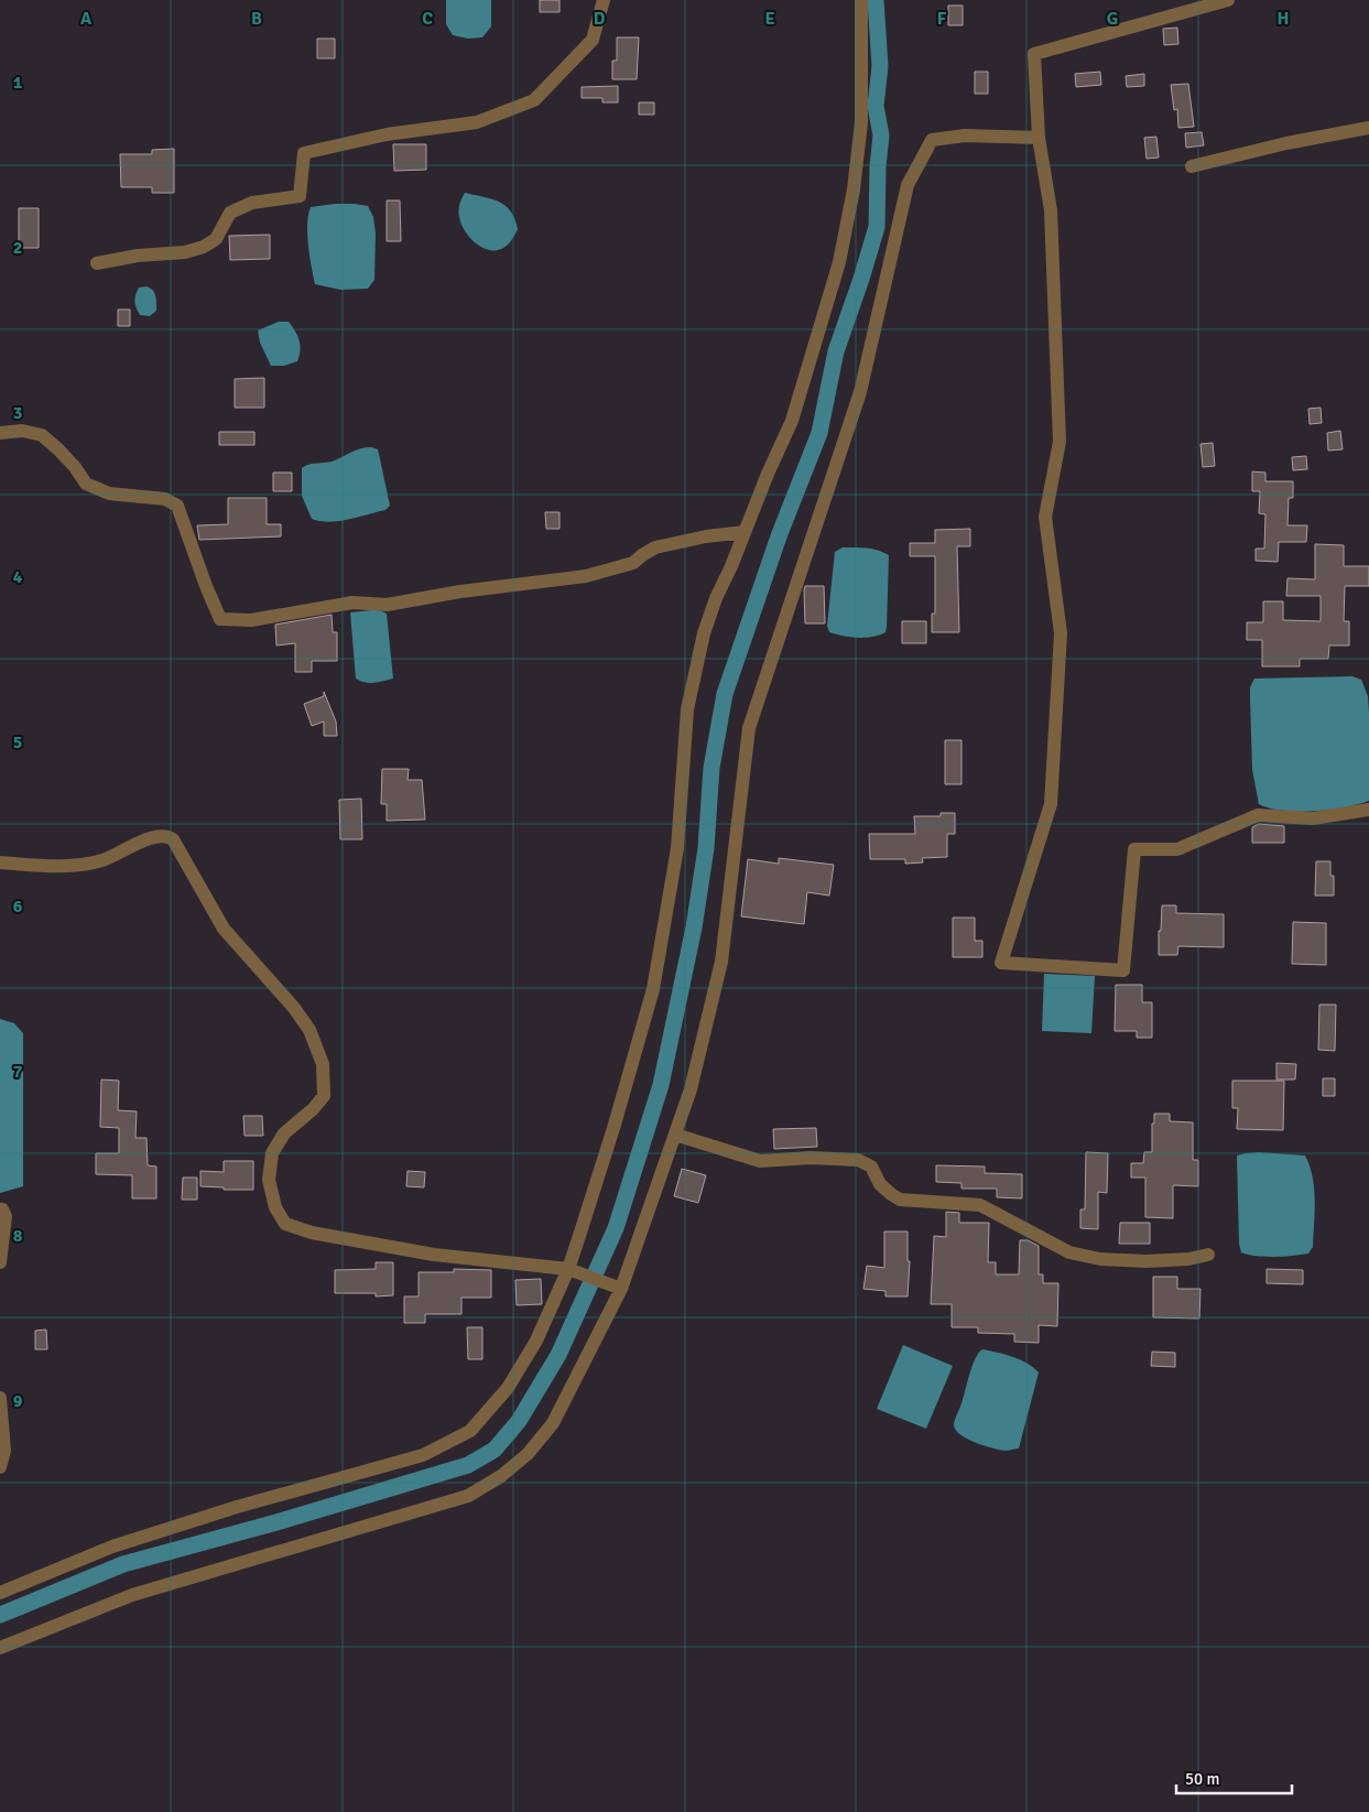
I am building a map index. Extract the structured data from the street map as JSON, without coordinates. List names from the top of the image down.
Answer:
{
  "scale_bar": "50 m",
  "grid": {
    "columns": [
      "A",
      "B",
      "C",
      "D",
      "E",
      "F",
      "G",
      "H"
    ],
    "rows": [
      "1",
      "2",
      "3",
      "4",
      "5",
      "6",
      "7",
      "8",
      "9"
    ]
  }
}
